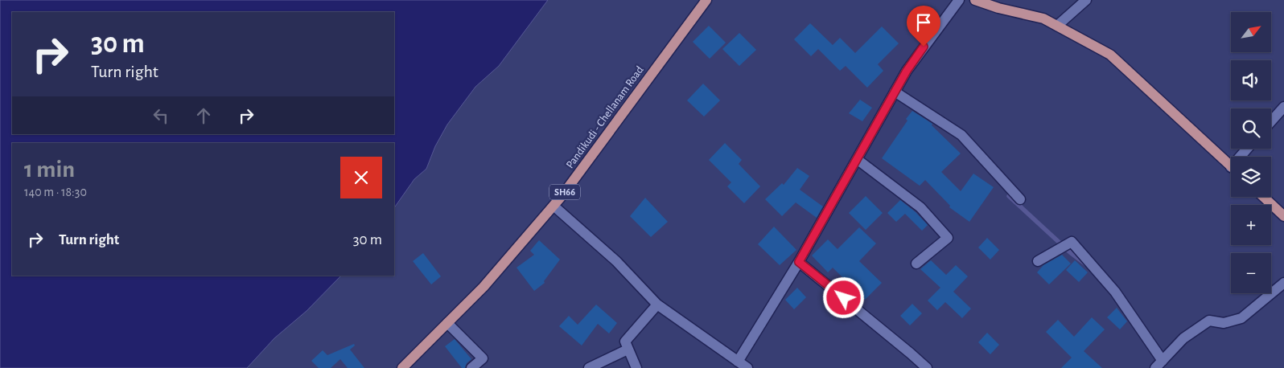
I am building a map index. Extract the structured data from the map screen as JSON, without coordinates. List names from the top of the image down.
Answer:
{
  "streets": {
    "main road": ["Pandikudi - Chellanam Road", "SH66"]
  },
  "north": "top right",
  "page": {
    "map_buttons": ["+", "−"],
    "turn": ["30 m", "Turn right"],
    "heading": ["1 min", "140 m · 18:30"],
    "list": [
      {
        "name": "Turn right",
        "value": "30 m"
      }
    ]
  }
}
